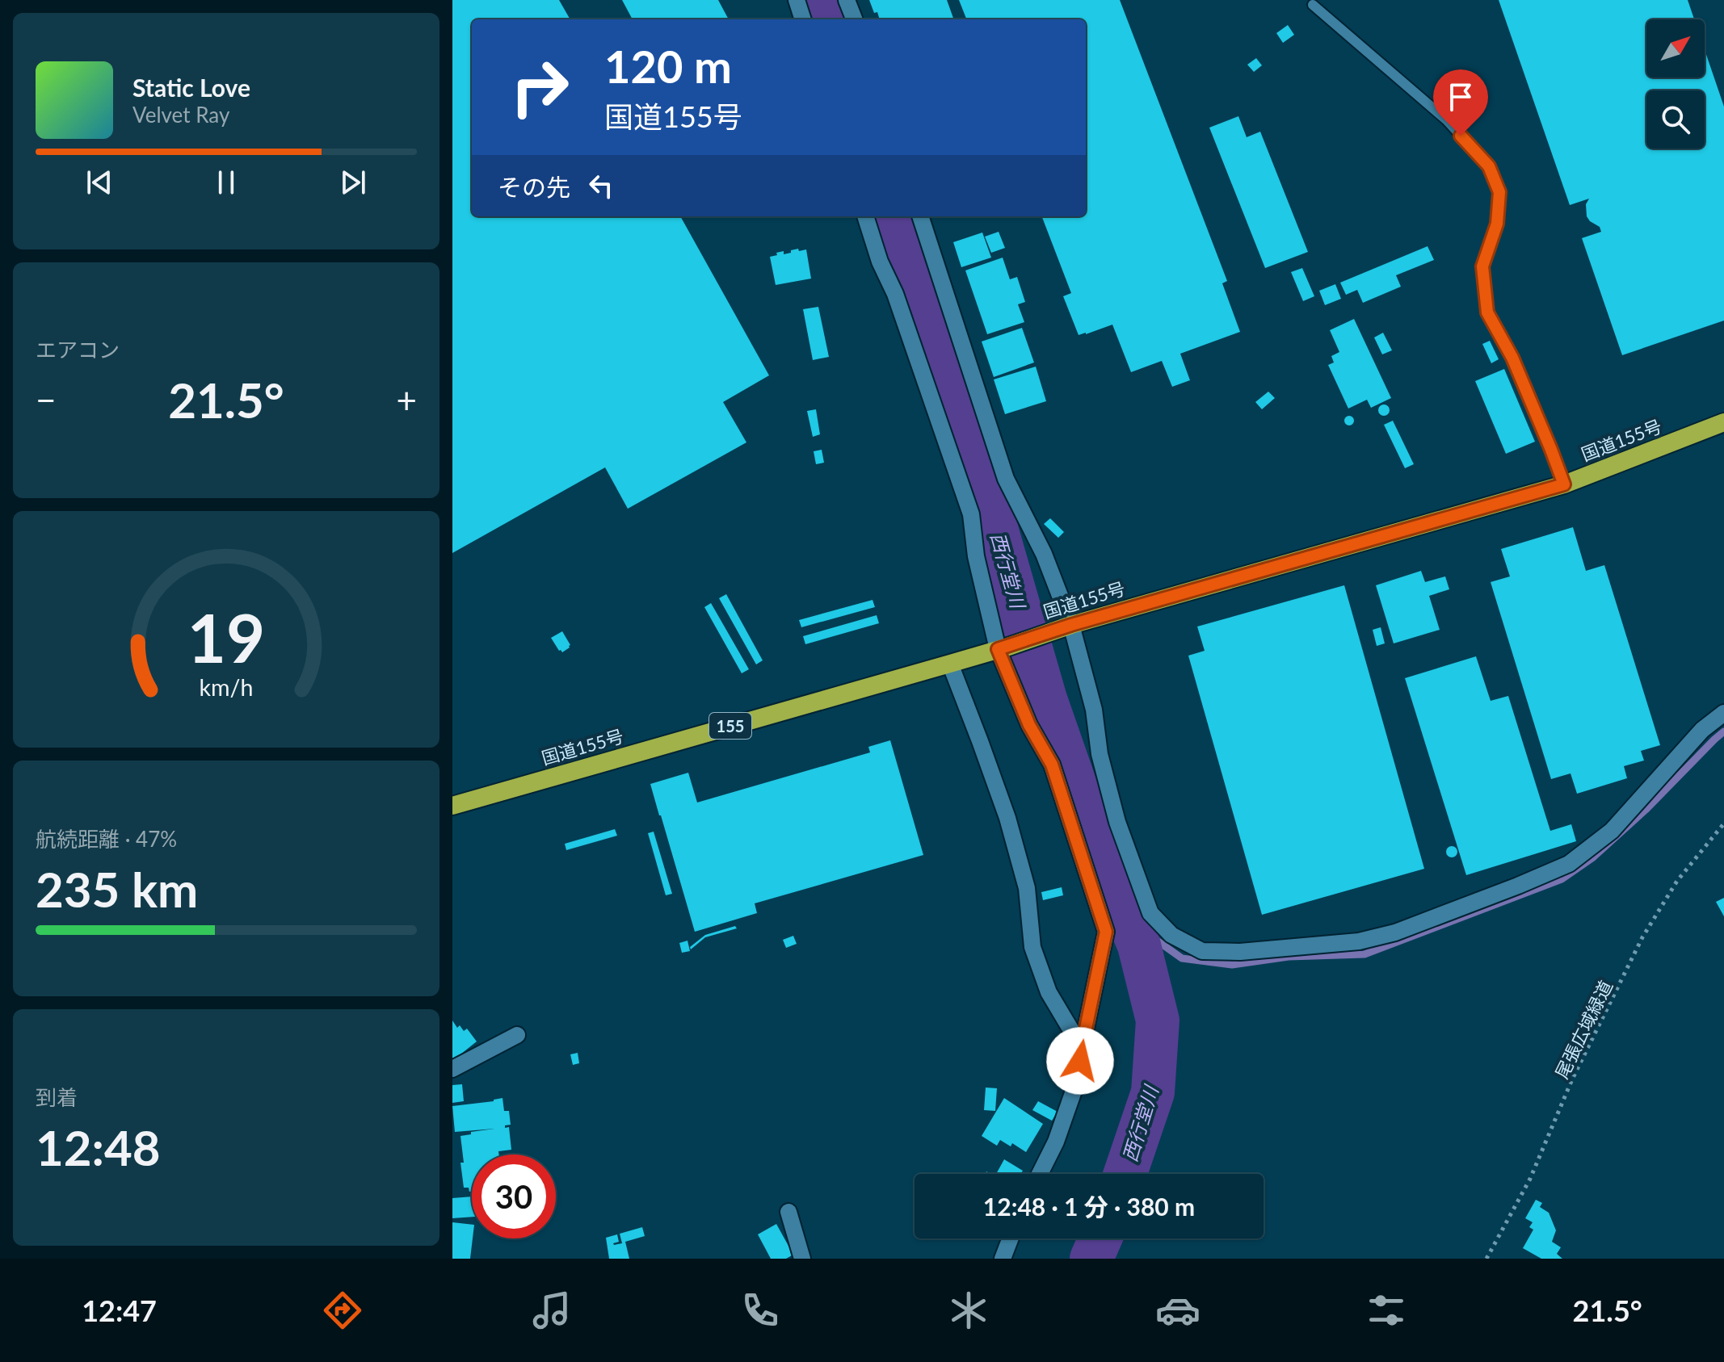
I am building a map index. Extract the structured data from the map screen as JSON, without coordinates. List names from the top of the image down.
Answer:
{
  "streets": {
    "highway": ["国道155号", "155"],
    "path": ["尾張広域緑道"]
  },
  "water": ["西行堂川"],
  "north": "top right",
  "page": {
    "turn": ["120 m", "国道155号"],
    "song": ["Static Love", "Velvet Ray"],
    "then": "その先",
    "tile": [
      "エアコン",
      ["航続距離 · 47%", "235 km"],
      ["到着", "12:48"]
    ],
    "heat": ["−", "21.5°", "+"],
    "limit": "30",
    "trip": "12:48 · 1 分 · 380 m",
    "tabs": ["12:47", "21.5°"],
    "gauge": ["19", "km/h"]
  }
}
